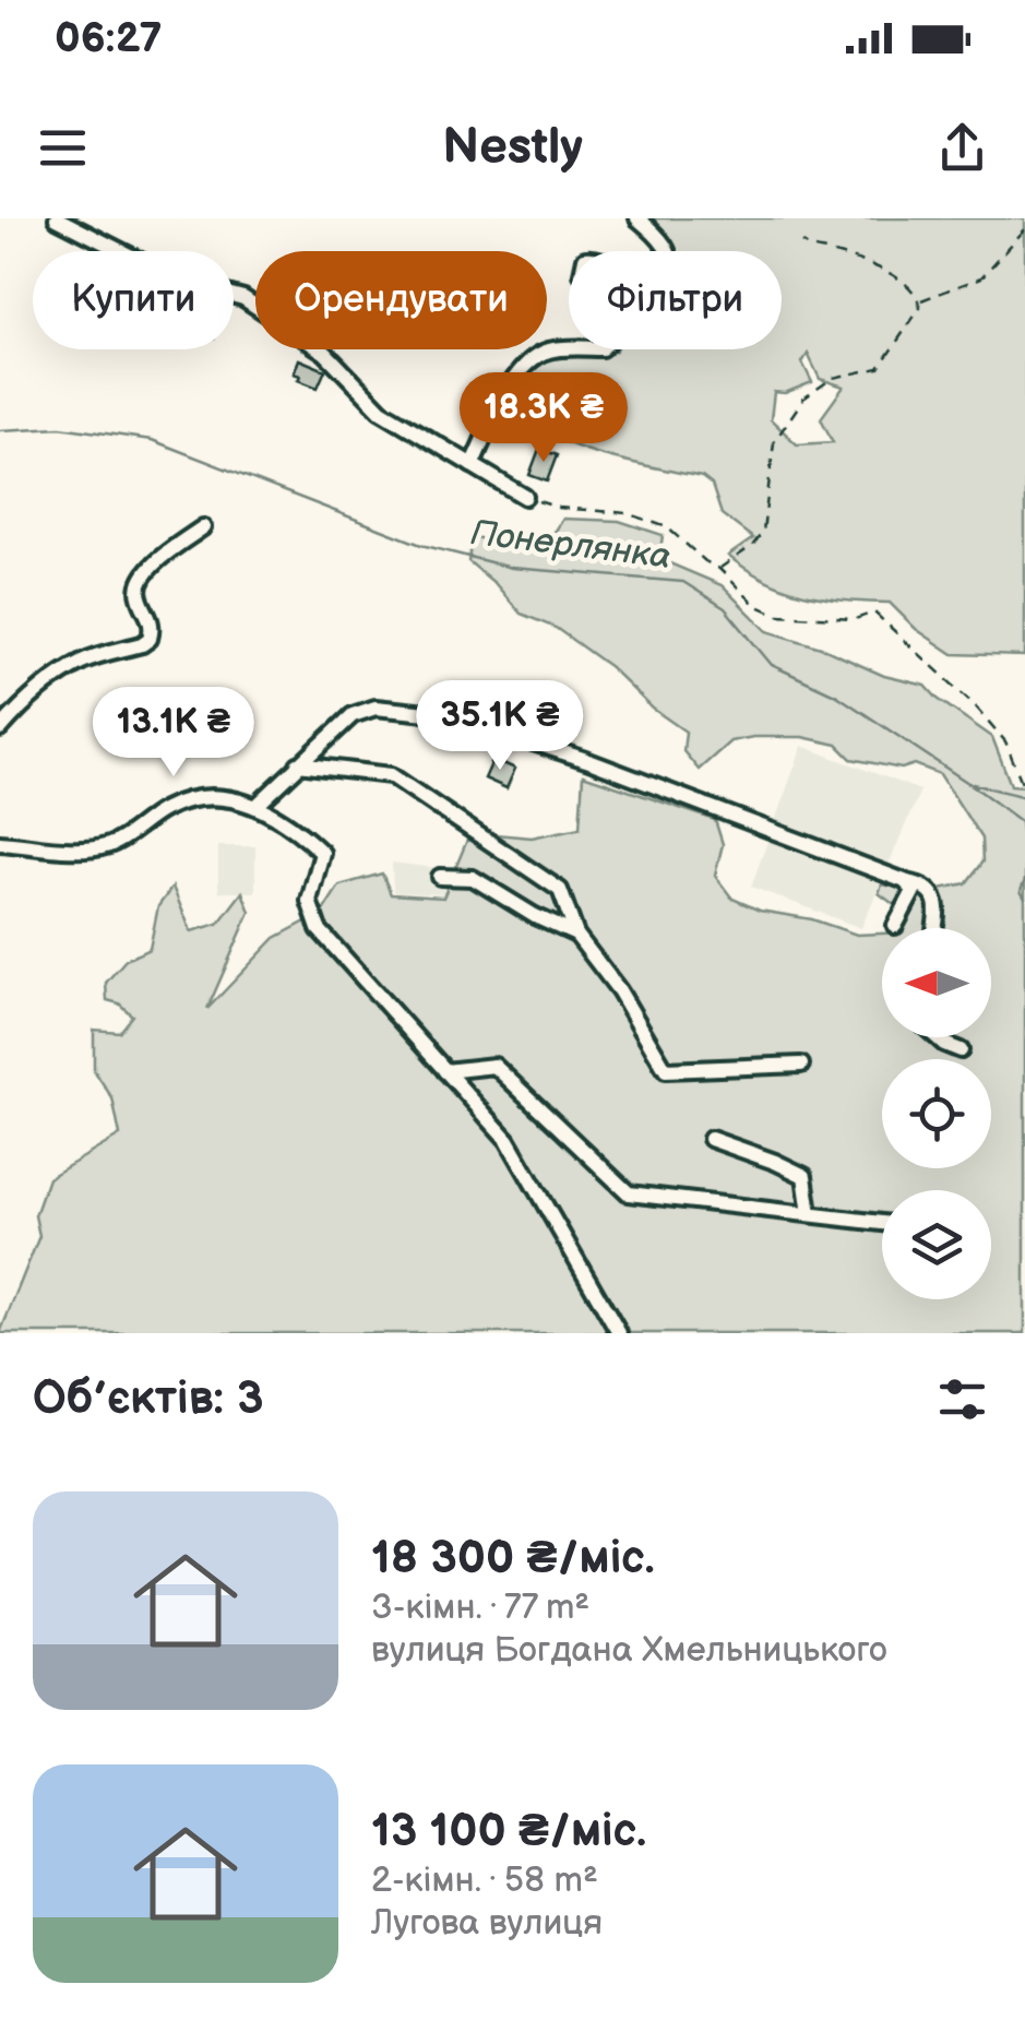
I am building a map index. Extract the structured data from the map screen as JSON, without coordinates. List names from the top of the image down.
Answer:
{
  "water": ["Понерлянка"],
  "north": "left",
  "page": {
    "status": "06:27",
    "header": "Nestly",
    "chip": ["Купити", "Орендувати", "Фільтри"],
    "price": ["18.3K ₴", "35.1K ₴", "13.1K ₴"],
    "heading": "Об’єктів: 3",
    "list": [
      {
        "name": "18 300 ₴/міс.",
        "note": "3-кімн. · 77 m² · вулиця Богдана Хмельницького"
      },
      {
        "name": "13 100 ₴/міс.",
        "note": "2-кімн. · 58 m² · Лугова вулиця"
      }
    ]
  }
}
